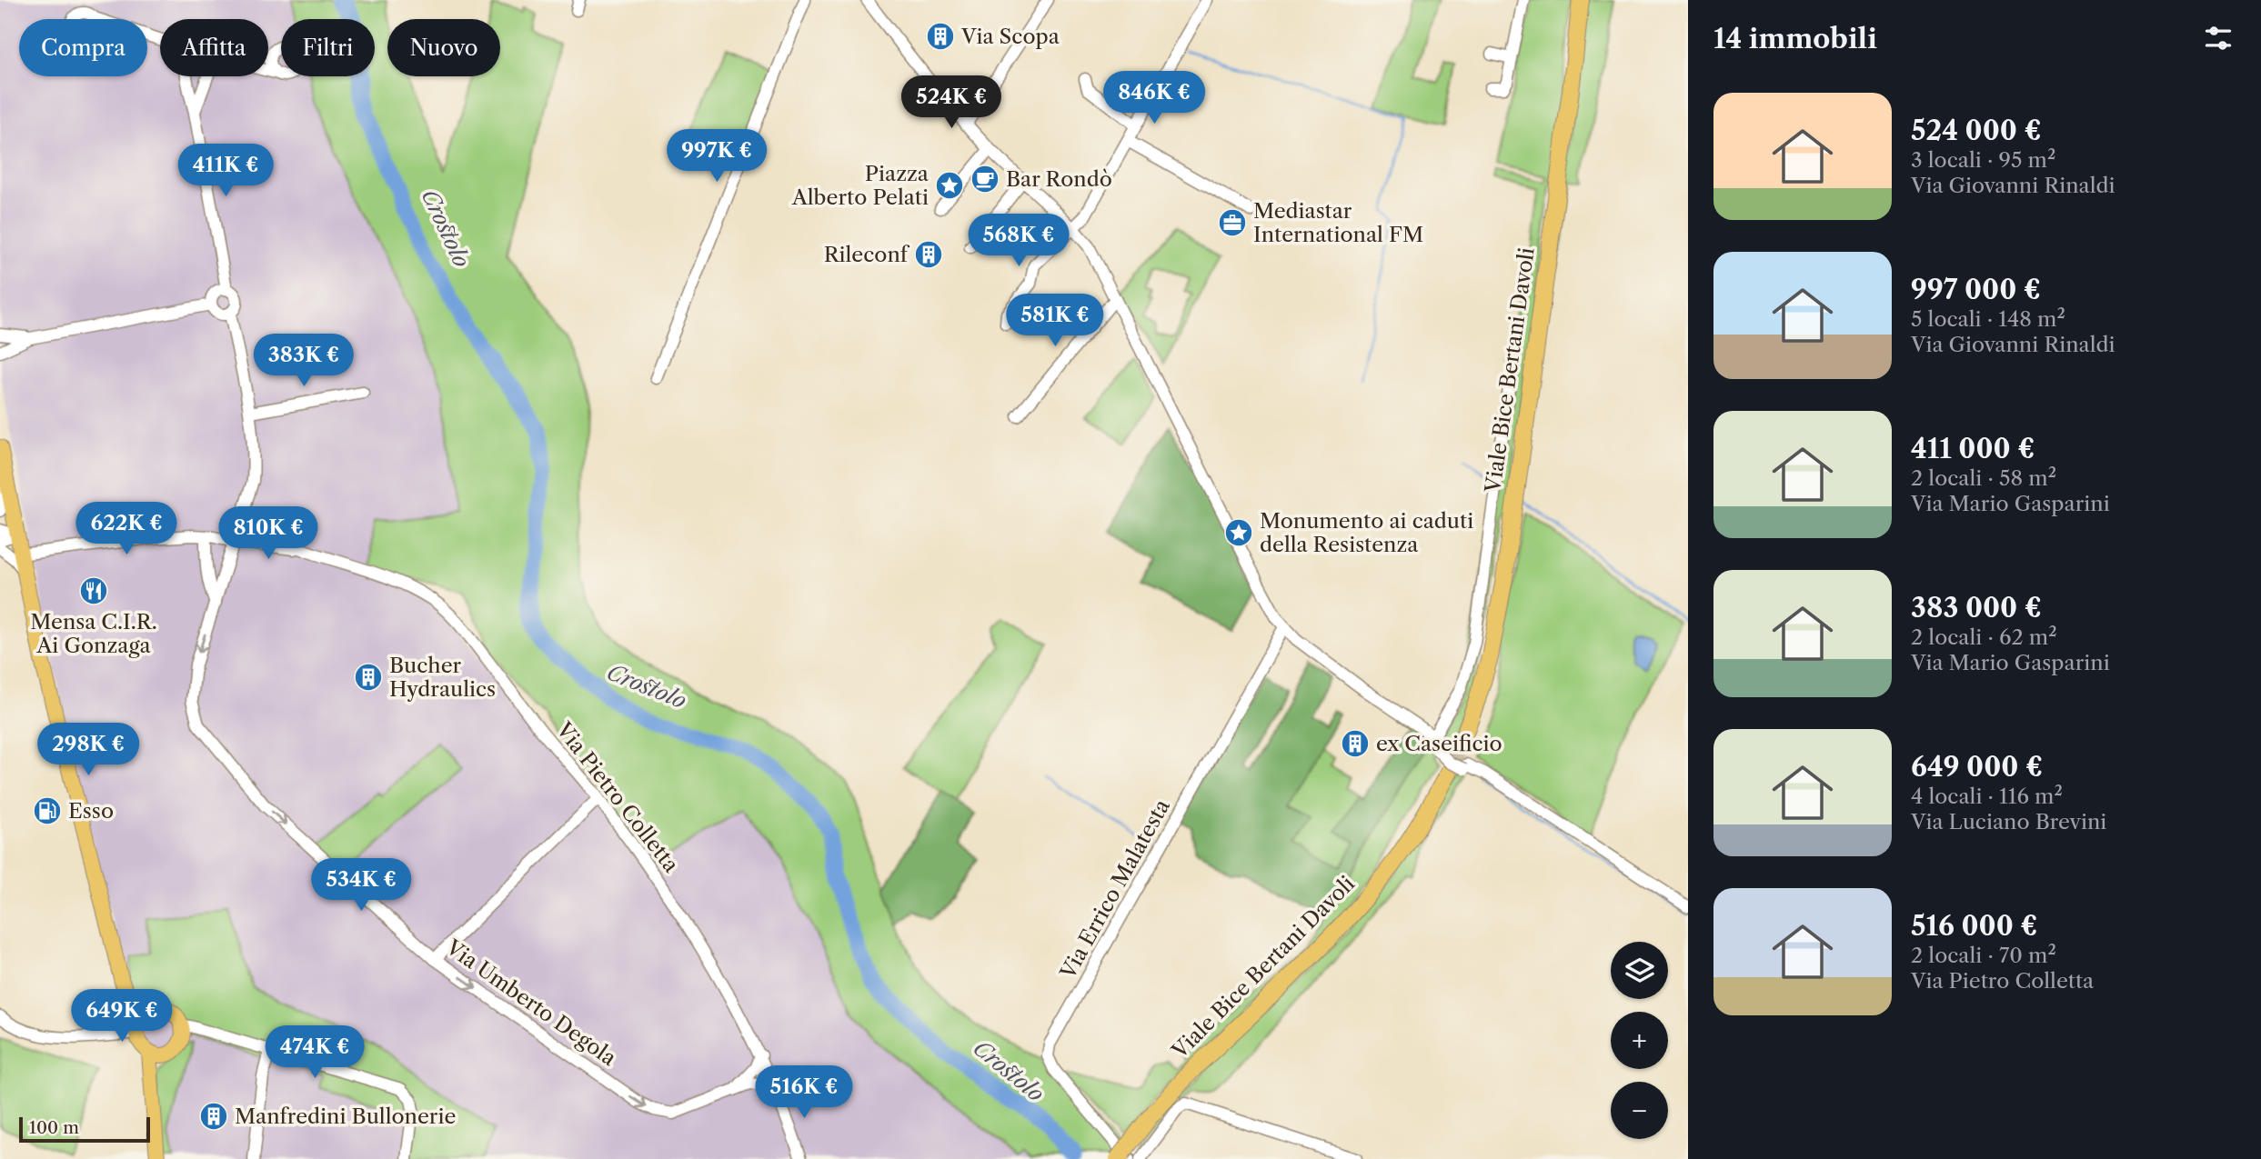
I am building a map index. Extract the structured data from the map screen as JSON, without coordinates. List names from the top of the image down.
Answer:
{
  "streets": {
    "highway": ["Viale Bice Bertani Davoli"],
    "street": ["Via Pietro Colletta", "Via Errico Malatesta", "Via Umberto Degola"]
  },
  "crossings": [
    ["Via Pietro Colletta", "Via Umberto Degola"]
  ],
  "one_way": ["Via Umberto Degola"],
  "water": ["Crostolo"],
  "places": {
    "building": [
      "Via Scopa",
      "Rileconf",
      "Bucher Hydraulics",
      "ex Caseificio",
      "Manfredini Bullonerie"
    ],
    "cafe": ["Bar Rondò"],
    "place": ["Piazza Alberto Pelati", "Monumento ai caduti della Resistenza"],
    "office": ["Mediastar International FM"],
    "restaurant": ["Mensa C.I.R. Ai Gonzaga"],
    "fuel station": ["Esso"]
  },
  "scale_bar": "100 m",
  "page": {
    "heading": "14 immobili",
    "chip": [
      "Compra",
      "Affitta",
      "Filtri",
      "Nuovo"
    ],
    "price": [
      "846K €",
      "524K €",
      "997K €",
      "411K €",
      "568K €",
      "581K €",
      "383K €",
      "622K €",
      "810K €",
      "298K €",
      "534K €",
      "649K €",
      "474K €",
      "516K €"
    ],
    "list": [
      {
        "name": "524 000 €",
        "note": "3 locali · 95 m² · Via Giovanni Rinaldi"
      },
      {
        "name": "997 000 €",
        "note": "5 locali · 148 m² · Via Giovanni Rinaldi"
      },
      {
        "name": "411 000 €",
        "note": "2 locali · 58 m² · Via Mario Gasparini"
      },
      {
        "name": "383 000 €",
        "note": "2 locali · 62 m² · Via Mario Gasparini"
      },
      {
        "name": "649 000 €",
        "note": "4 locali · 116 m² · Via Luciano Brevini"
      },
      {
        "name": "516 000 €",
        "note": "2 locali · 70 m² · Via Pietro Colletta"
      }
    ],
    "map_buttons": ["+", "−"],
    "scale": "100 m"
  }
}
